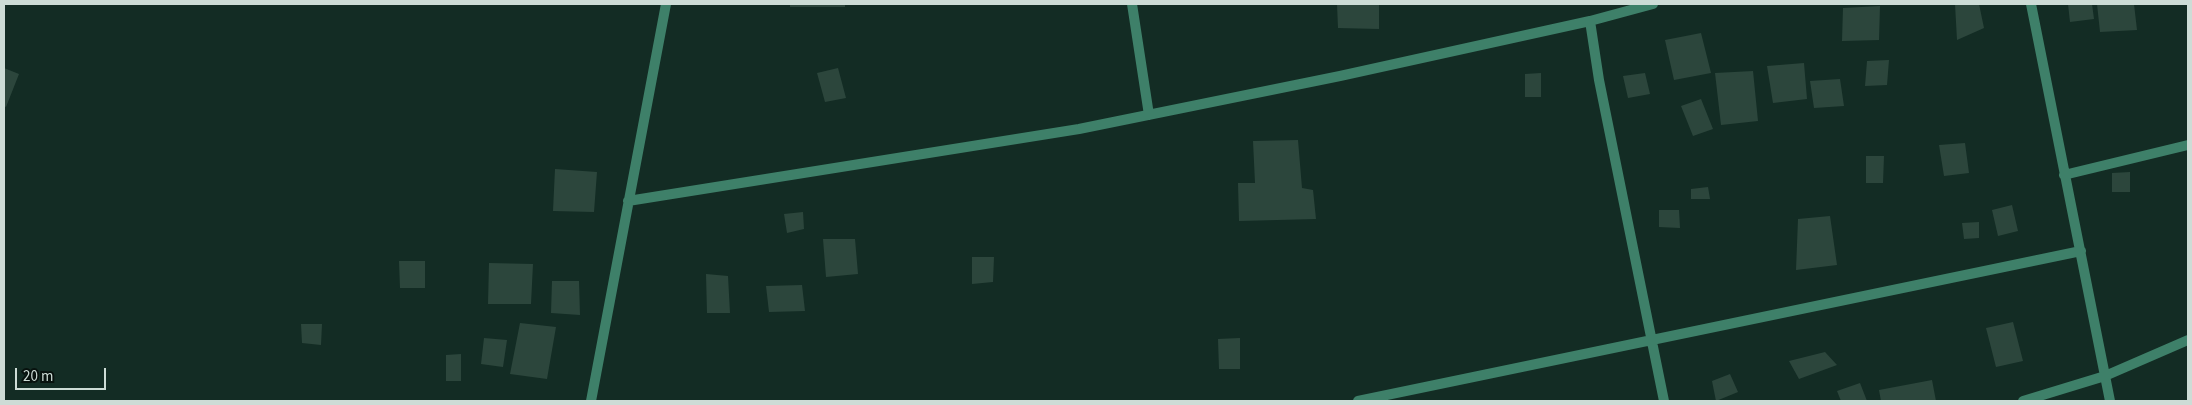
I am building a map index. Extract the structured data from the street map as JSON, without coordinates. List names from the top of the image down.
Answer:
{
  "scale_bar": "20 m"
}
